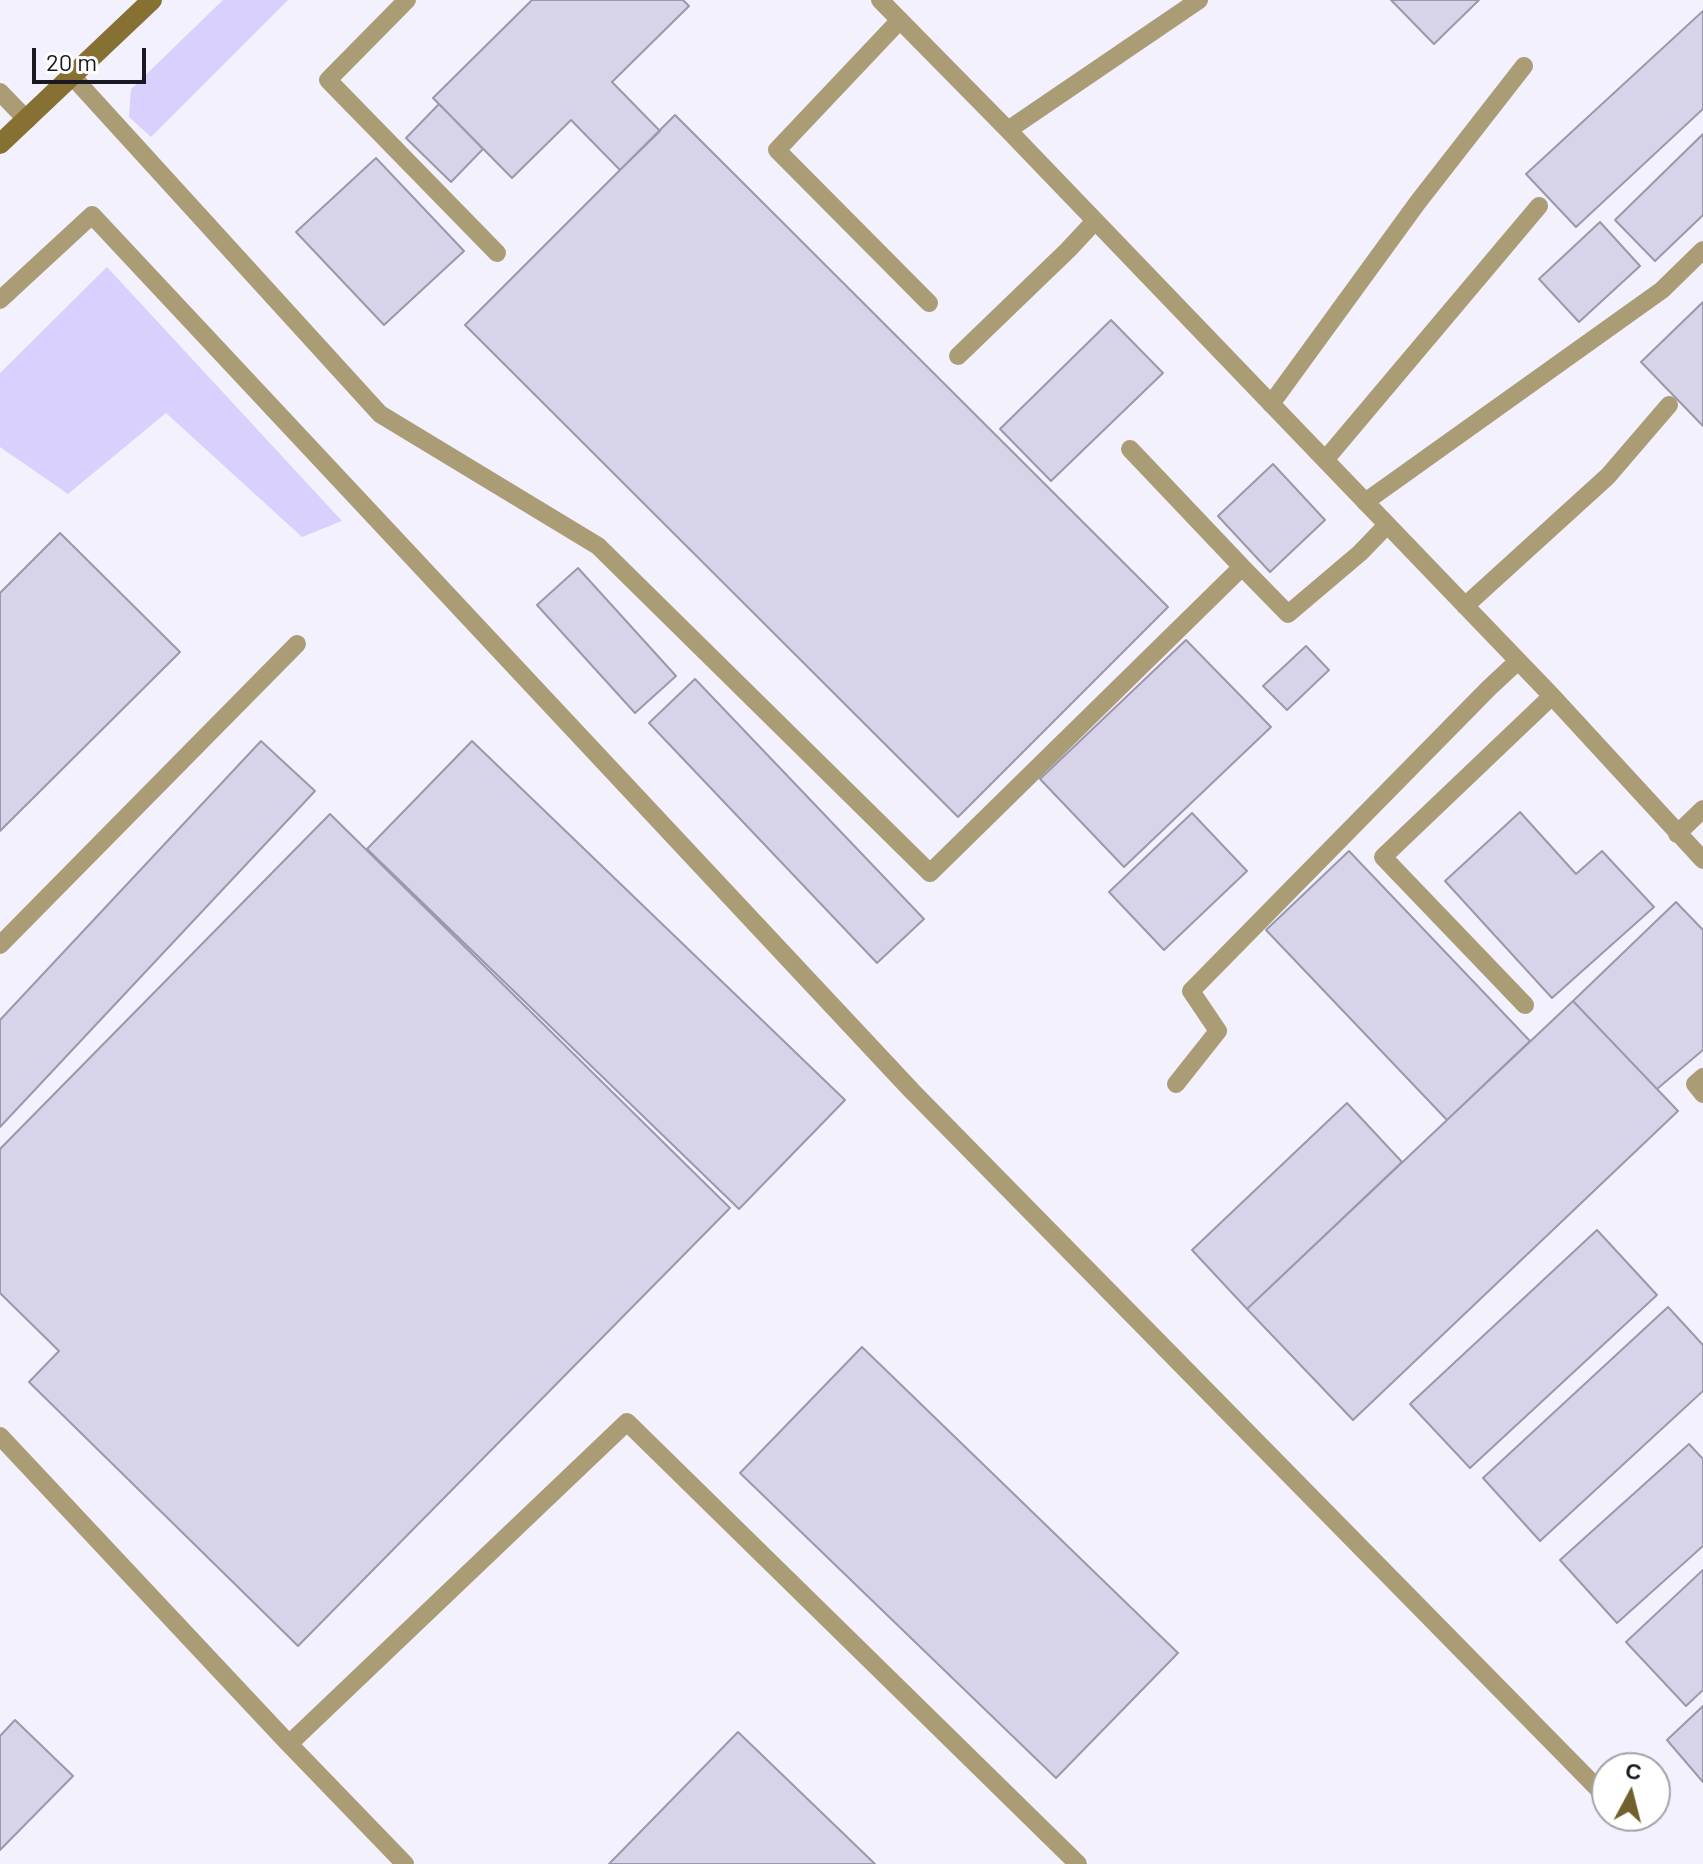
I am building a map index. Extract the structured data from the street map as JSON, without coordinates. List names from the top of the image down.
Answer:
{
  "scale_bar": "20 m",
  "north": "top"
}
